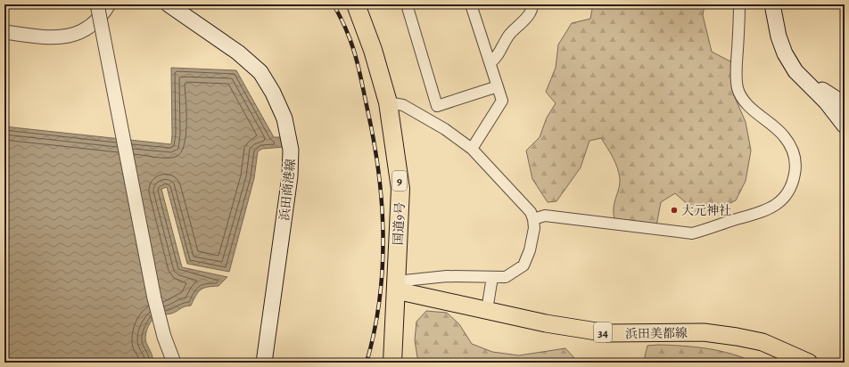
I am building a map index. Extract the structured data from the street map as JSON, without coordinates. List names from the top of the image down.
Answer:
{
  "streets": {
    "highway": ["9", "国道9号"],
    "main road": ["浜田商港線", "34", "浜田美都線"]
  },
  "crossings": [
    ["国道9号", "浜田美都線"]
  ],
  "places": ["大元神社"]
}
